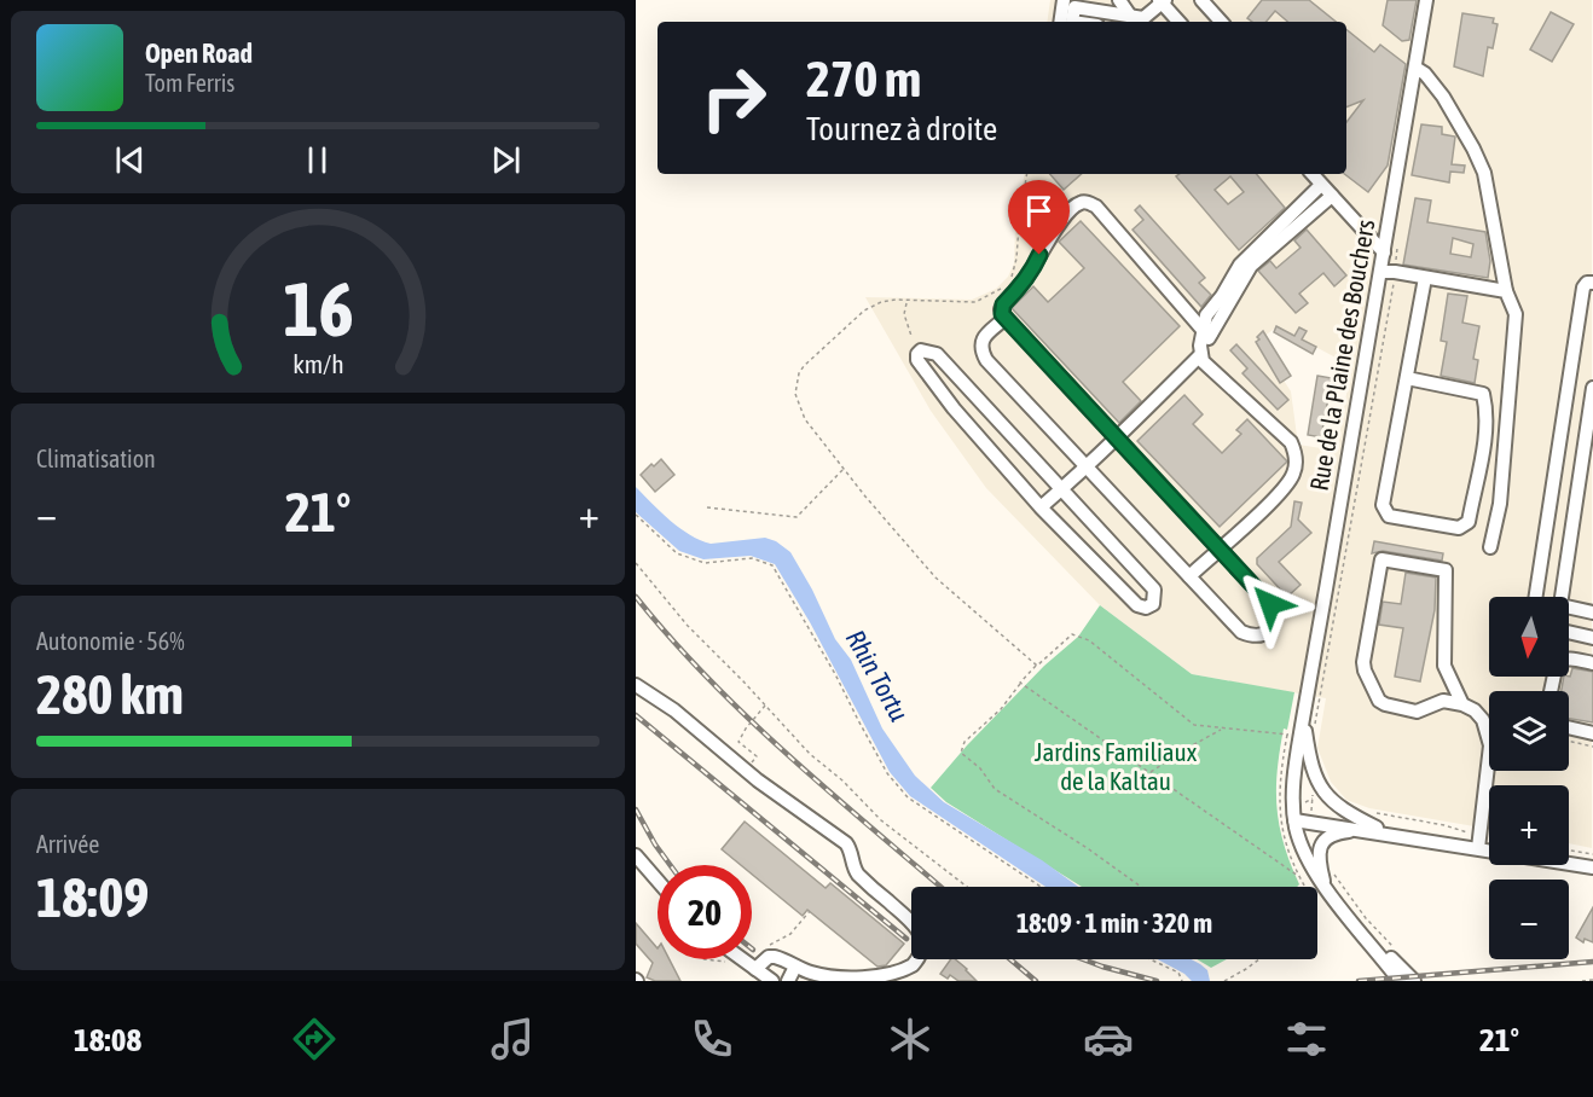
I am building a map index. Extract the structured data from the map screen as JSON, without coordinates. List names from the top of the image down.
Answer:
{
  "streets": {
    "street": ["Rue de la Plaine des Bouchers"]
  },
  "water": ["Rhin Tortu"],
  "parks": ["Jardins Familiaux de la Kaltau"],
  "north": "bottom",
  "page": {
    "turn": ["270 m", "Tournez à droite"],
    "song": ["Open Road", "Tom Ferris"],
    "tile": [
      "Climatisation",
      ["Autonomie · 56%", "280 km"],
      ["Arrivée", "18:09"]
    ],
    "heat": ["−", "21°", "+"],
    "map_buttons": ["+", "−"],
    "limit": "20",
    "trip": "18:09 · 1 min · 320 m",
    "tabs": ["18:08", "21°"],
    "gauge": ["16", "km/h"]
  }
}
